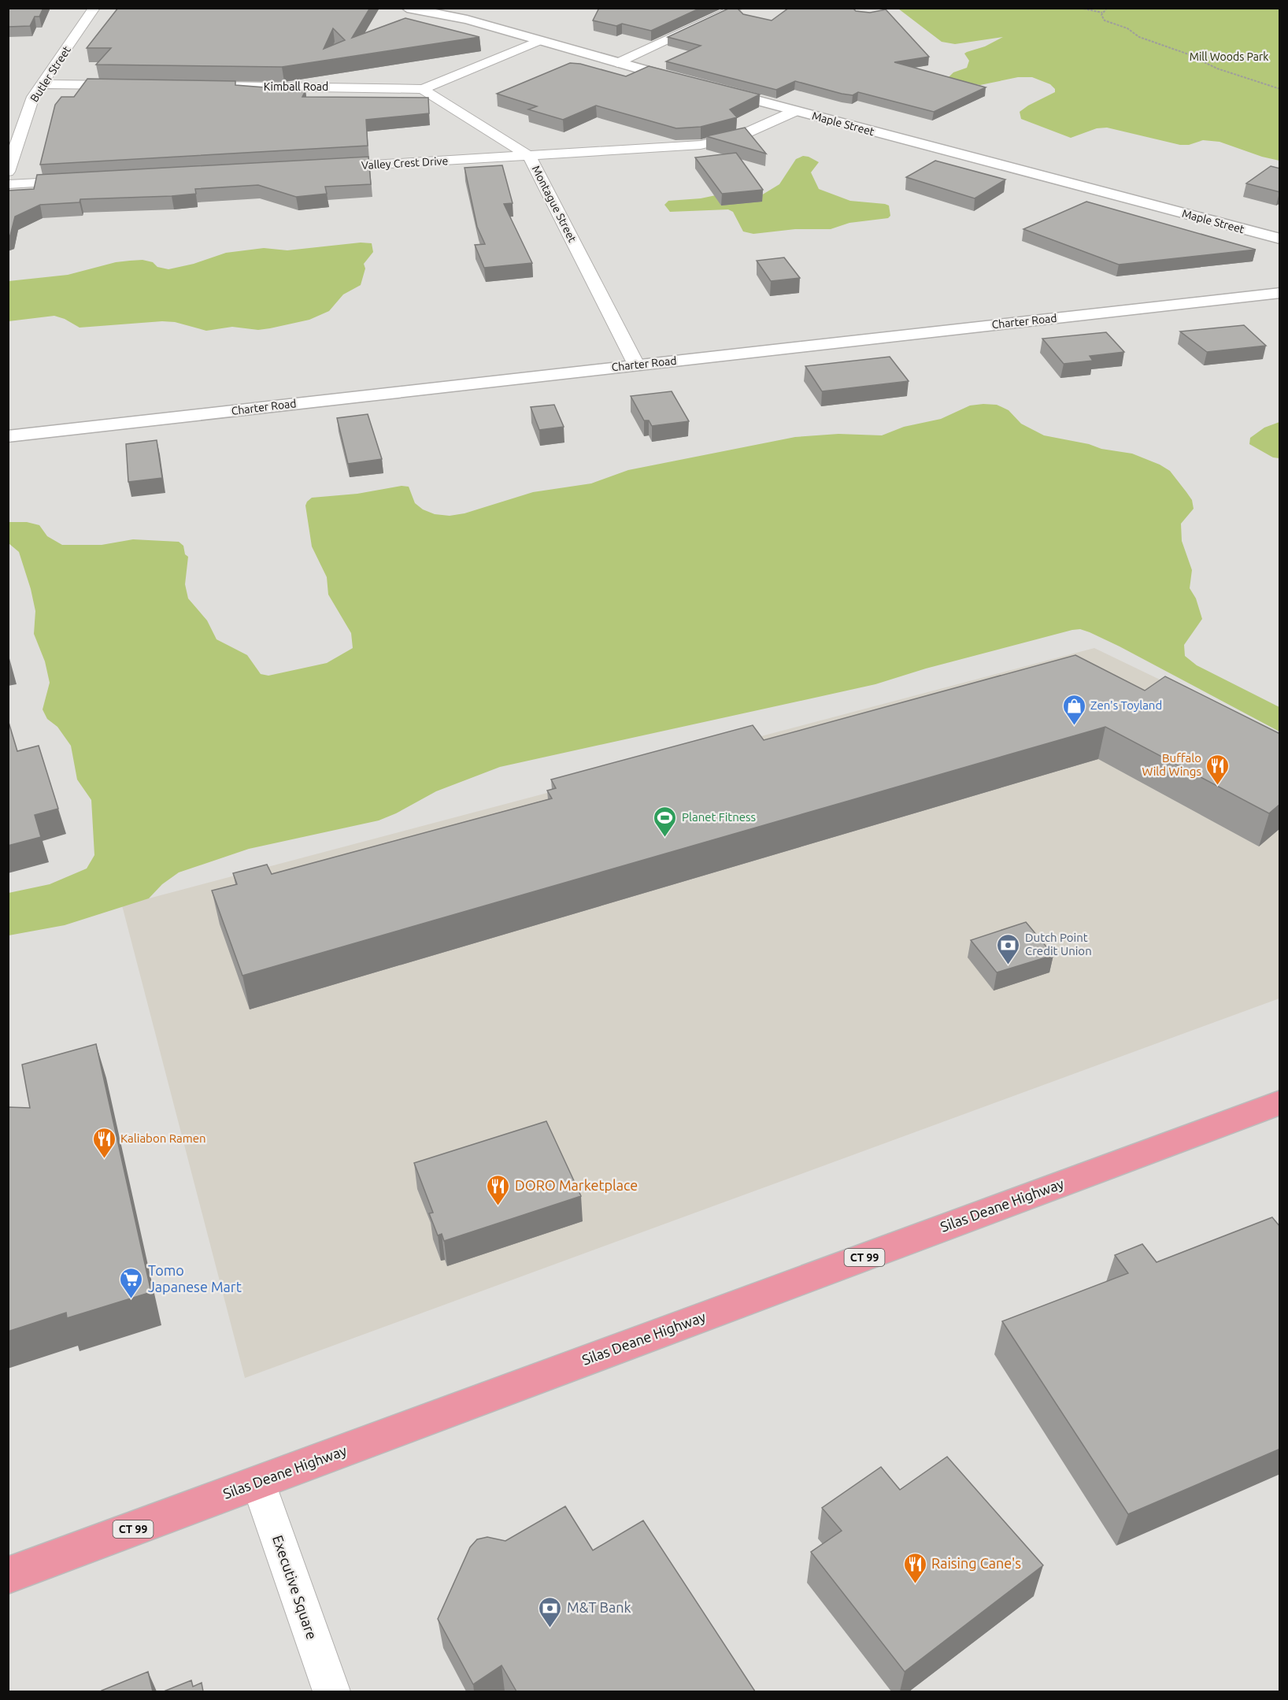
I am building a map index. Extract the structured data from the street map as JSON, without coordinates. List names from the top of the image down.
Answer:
{
  "streets": {
    "main road": [
      "Maple Street",
      "Charter Road",
      "Silas Deane Highway",
      "CT 99"
    ],
    "street": [
      "Butler Street",
      "Kimball Road",
      "Valley Crest Drive",
      "Montague Street",
      "Executive Square"
    ]
  },
  "crossings": [
    ["Kimball Road", "Montague Street"],
    ["Maple Street", "Valley Crest Drive"],
    ["Valley Crest Drive", "Montague Street"],
    ["Montague Street", "Charter Road"],
    ["Silas Deane Highway", "Executive Square"]
  ],
  "parks": ["Mill Woods Park"],
  "places": {
    "shop": ["Zen's Toyland"],
    "restaurant": [
      "Buffalo Wild Wings",
      "Kaliabon Ramen",
      "DORO Marketplace",
      "Raising Cane's"
    ],
    "sports": ["Planet Fitness"],
    "bank": ["Dutch Point Credit Union", "M&T Bank"],
    "supermarket": ["Tomo Japanese Mart"]
  }
}
